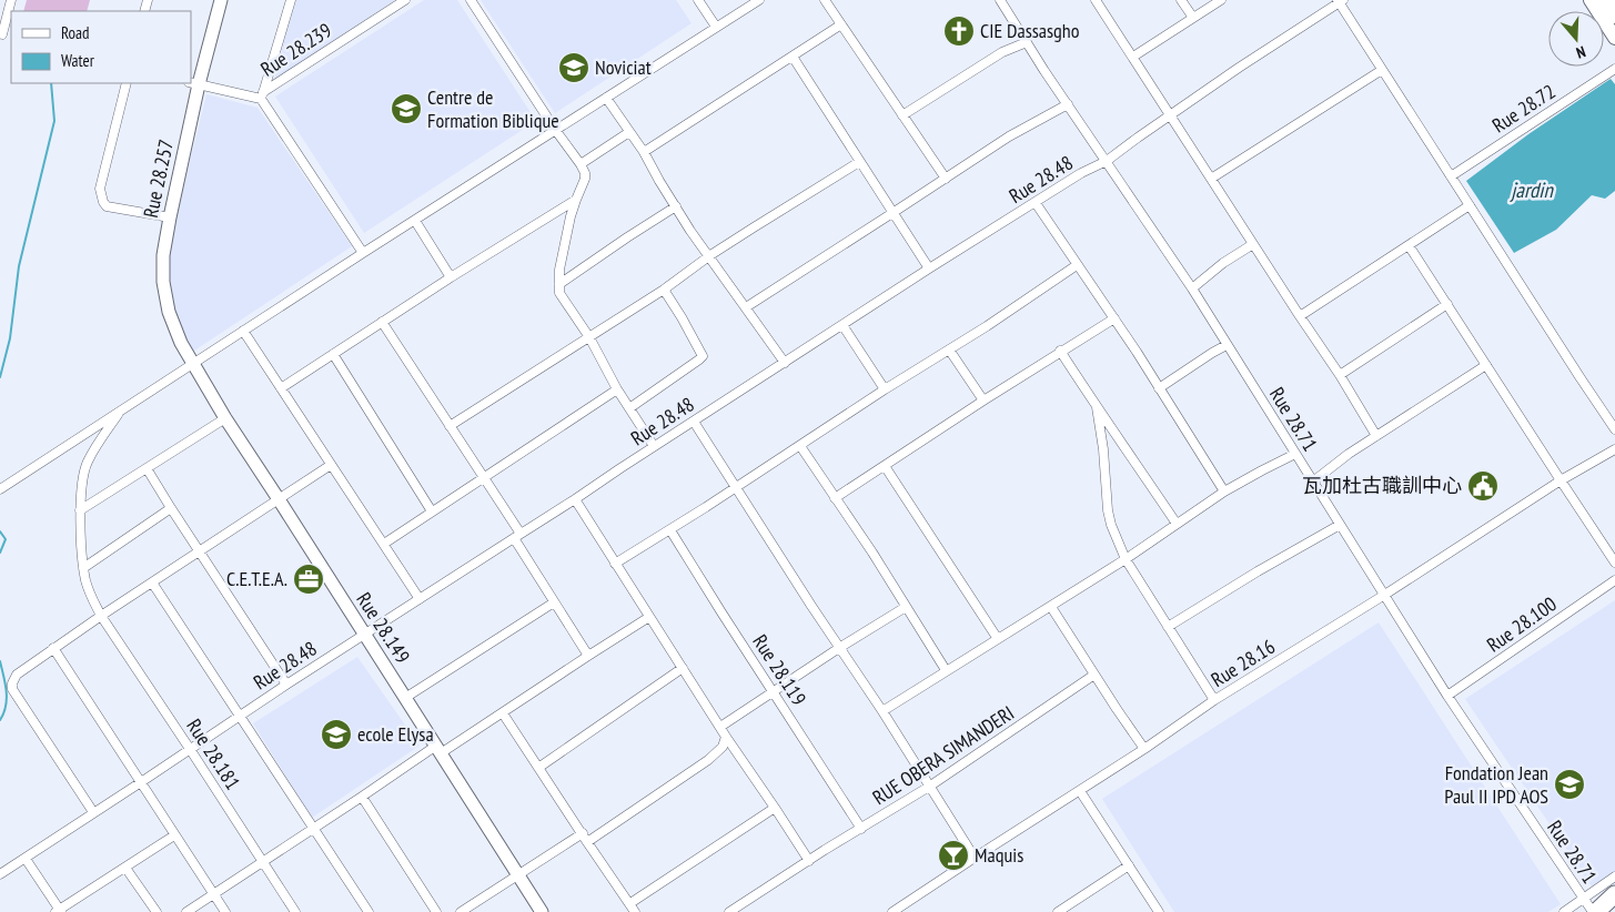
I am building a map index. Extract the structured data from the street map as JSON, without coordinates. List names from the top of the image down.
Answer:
{
  "streets": {
    "street": [
      "Rue 28.239",
      "Rue 28.72",
      "Rue 28.257",
      "Rue 28.48",
      "Rue 28.71",
      "Rue 28.100",
      "Rue 28.149",
      "Rue 28.16",
      "Rue 28.119",
      "Rue 28.181",
      "RUE OBERA SIMANDERI"
    ]
  },
  "crossings": [
    ["Rue 28.257", "Rue 28.149"],
    ["Rue 28.48", "Rue 28.71"],
    ["Rue 28.48", "Rue 28.149"],
    ["Rue 28.48", "Rue 28.181"],
    ["Rue 28.71", "Rue 28.100"],
    ["Rue 28.71", "Rue 28.16"],
    ["Rue 28.119", "RUE OBERA SIMANDERI"]
  ],
  "water": ["jardin"],
  "places": {
    "church": ["CIE Dassasgho"],
    "school or university": [
      "Noviciat",
      "Centre de Formation Biblique",
      "ecole Elysa",
      "Fondation Jean Paul II IPD AOS"
    ],
    "public building": ["瓦加杜古職訓中心"],
    "office": ["C.E.T.E.A."],
    "bar": ["Maquis"]
  },
  "legend": ["Road", "Water"],
  "north": "bottom"
}
